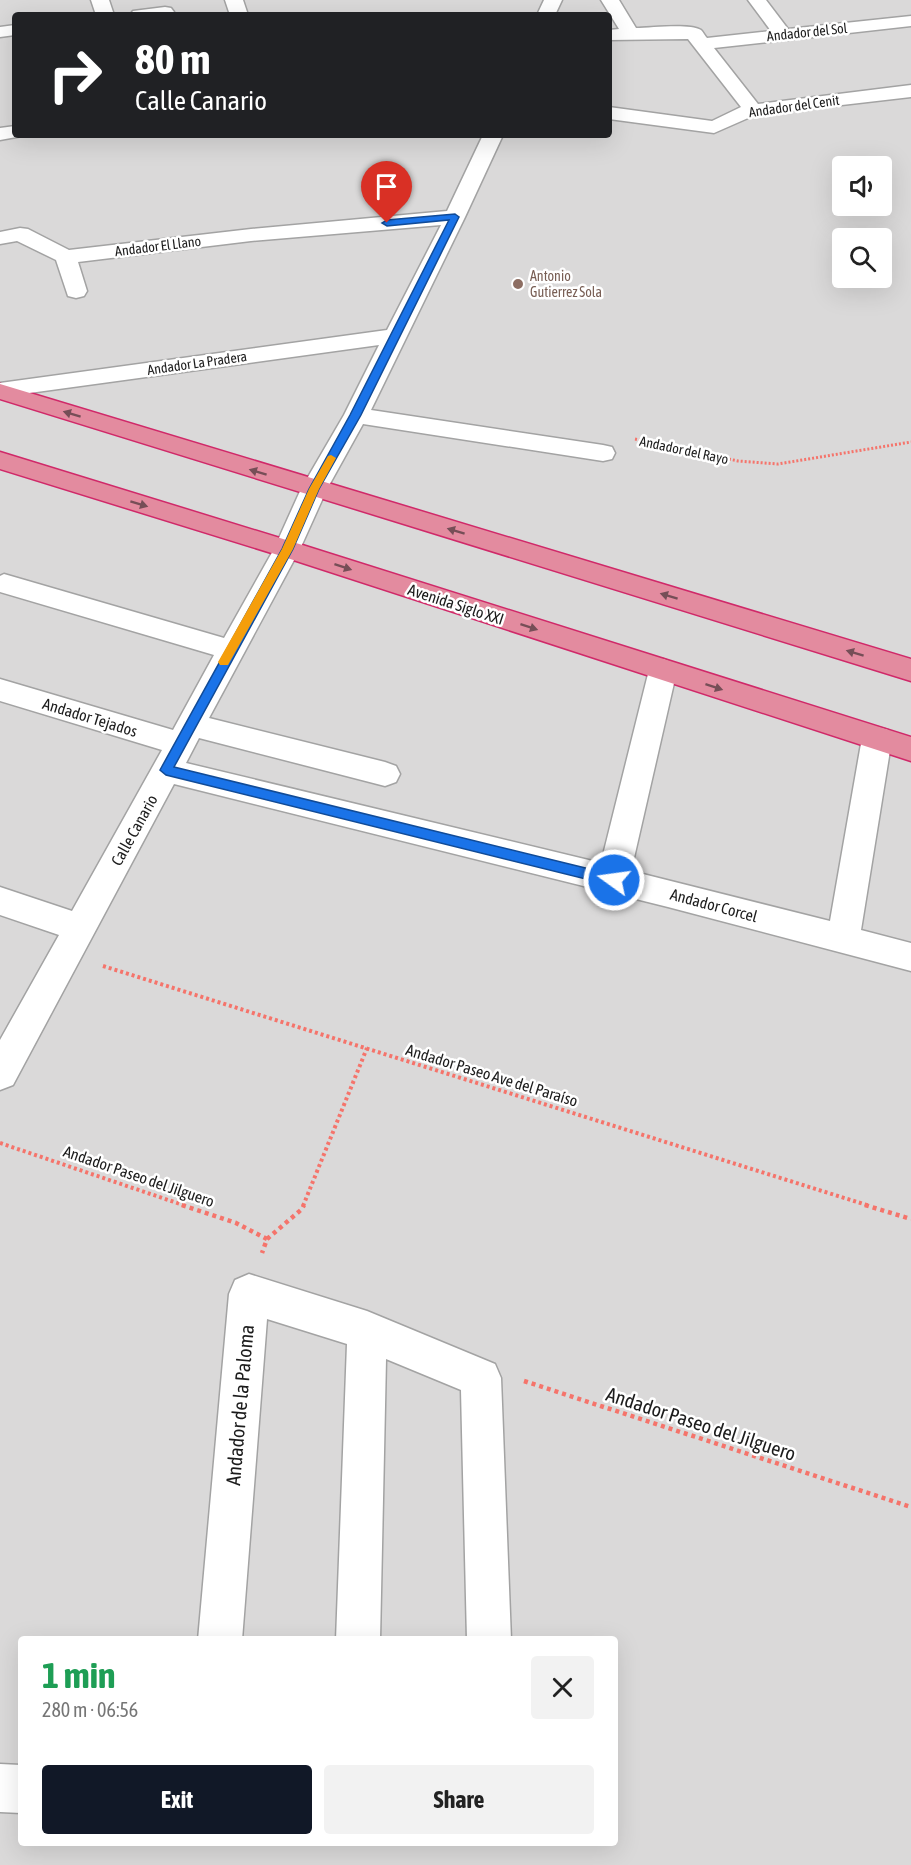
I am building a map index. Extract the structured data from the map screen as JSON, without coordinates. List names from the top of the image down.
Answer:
{
  "streets": {
    "highway": ["Avenida Siglo XXI"],
    "street": [
      "Andador del Sol",
      "Andador del Cenit",
      "Andador El Llano",
      "Andador La Pradera",
      "Andador Tejados",
      "Calle Canario",
      "Andador Corcel",
      "Andador de la Paloma"
    ],
    "path": ["Andador del Rayo", "Andador Paseo Ave del Paraíso", "Andador Paseo del Jilguero"]
  },
  "crossings": [
    ["Andador El Llano", "Calle Canario"],
    ["Andador La Pradera", "Calle Canario"],
    ["Avenida Siglo XXI", "Calle Canario"],
    ["Andador Tejados", "Calle Canario"],
    ["Andador Tejados", "Andador Corcel"],
    ["Calle Canario", "Andador Corcel"],
    ["Calle Canario", "Andador Paseo Ave del Paraíso"]
  ],
  "places": ["Antonio Gutierrez Sola"],
  "page": {
    "turn": ["80 m", "Calle Canario"],
    "heading": ["1 min", "280 m · 06:56"],
    "buttons": ["Exit", "Share"]
  }
}
